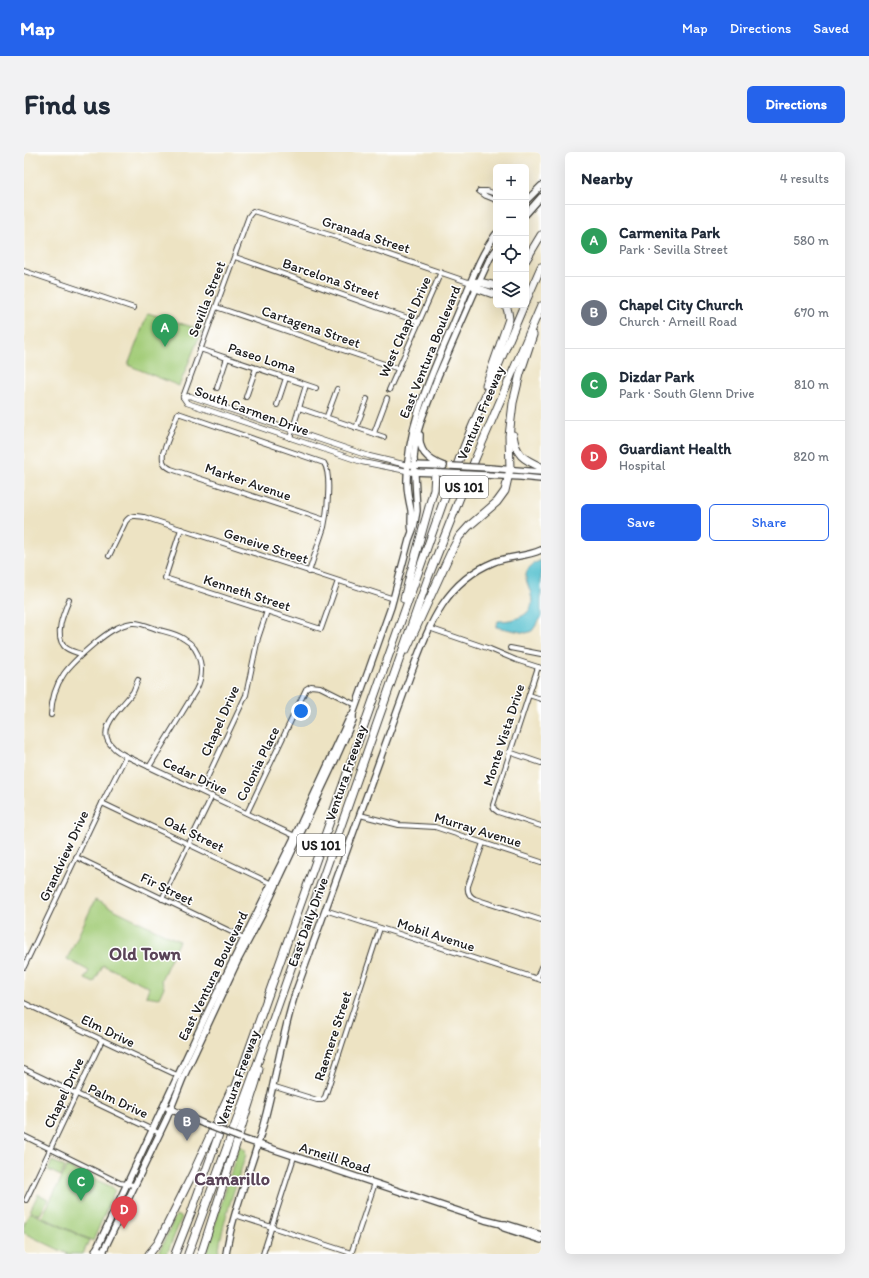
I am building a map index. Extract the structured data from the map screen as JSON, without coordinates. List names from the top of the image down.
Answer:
{
  "streets": {
    "highway": ["Ventura Freeway", "US 101"],
    "main road": ["East Ventura Boulevard", "East Daily Drive", "Arneill Road"],
    "street": [
      "Granada Street",
      "Barcelona Street",
      "Sevilla Street",
      "Cartagena Street",
      "West Chapel Drive",
      "Paseo Loma",
      "South Carmen Drive",
      "Marker Avenue",
      "Geneive Street",
      "Kenneth Street",
      "Chapel Drive",
      "Monte Vista Drive",
      "Colonia Place",
      "Cedar Drive",
      "Murray Avenue",
      "Oak Street",
      "Grandview Drive",
      "Fir Street",
      "Mobil Avenue",
      "Elm Drive",
      "Raemere Street",
      "Palm Drive"
    ]
  },
  "crossings": [
    ["Granada Street", "Sevilla Street"],
    ["Granada Street", "West Chapel Drive"],
    ["Granada Street", "East Ventura Boulevard"],
    ["Barcelona Street", "Sevilla Street"],
    ["Barcelona Street", "West Chapel Drive"],
    ["Sevilla Street", "Cartagena Street"],
    ["Sevilla Street", "Paseo Loma"],
    ["Sevilla Street", "South Carmen Drive"],
    ["Cartagena Street", "West Chapel Drive"],
    ["East Ventura Boulevard", "South Carmen Drive"],
    ["East Ventura Boulevard", "Geneive Street"],
    ["East Ventura Boulevard", "Colonia Place"],
    ["East Ventura Boulevard", "Cedar Drive"],
    ["East Ventura Boulevard", "Oak Street"],
    ["East Ventura Boulevard", "Fir Street"],
    ["East Ventura Boulevard", "Elm Drive"],
    ["East Ventura Boulevard", "Palm Drive"],
    ["East Ventura Boulevard", "Arneill Road"],
    ["Geneive Street", "Kenneth Street"],
    ["Kenneth Street", "Chapel Drive"],
    ["Chapel Drive", "Cedar Drive"],
    ["Chapel Drive", "Elm Drive"],
    ["Chapel Drive", "Palm Drive"],
    ["Colonia Place", "Cedar Drive"],
    ["Cedar Drive", "Grandview Drive"],
    ["Murray Avenue", "East Daily Drive"],
    ["Oak Street", "Grandview Drive"],
    ["Grandview Drive", "Fir Street"],
    ["East Daily Drive", "Mobil Avenue"],
    ["East Daily Drive", "Raemere Street"],
    ["East Daily Drive", "Arneill Road"],
    ["Mobil Avenue", "Raemere Street"]
  ],
  "districts": ["Old Town", "Camarillo"],
  "page": {
    "header": "Map",
    "nav": ["Map", "Directions", "Saved"],
    "buttons": [
      "Directions",
      ["Save", "Share"]
    ],
    "title": "Find us",
    "heading": ["Nearby", "4 results"],
    "map_buttons": ["+", "−"],
    "list": [
      {
        "mark": "A",
        "name": "Carmenita Park",
        "note": "Park · Sevilla Street",
        "value": "580 m"
      },
      {
        "mark": "B",
        "name": "Chapel City Church",
        "note": "Church · Arneill Road",
        "value": "670 m"
      },
      {
        "mark": "C",
        "name": "Dizdar Park",
        "note": "Park · South Glenn Drive",
        "value": "810 m"
      },
      {
        "mark": "D",
        "name": "Guardiant Health",
        "note": "Hospital",
        "value": "820 m"
      }
    ],
    "pins": [
      "A",
      "B",
      "C",
      "D"
    ]
  }
}
